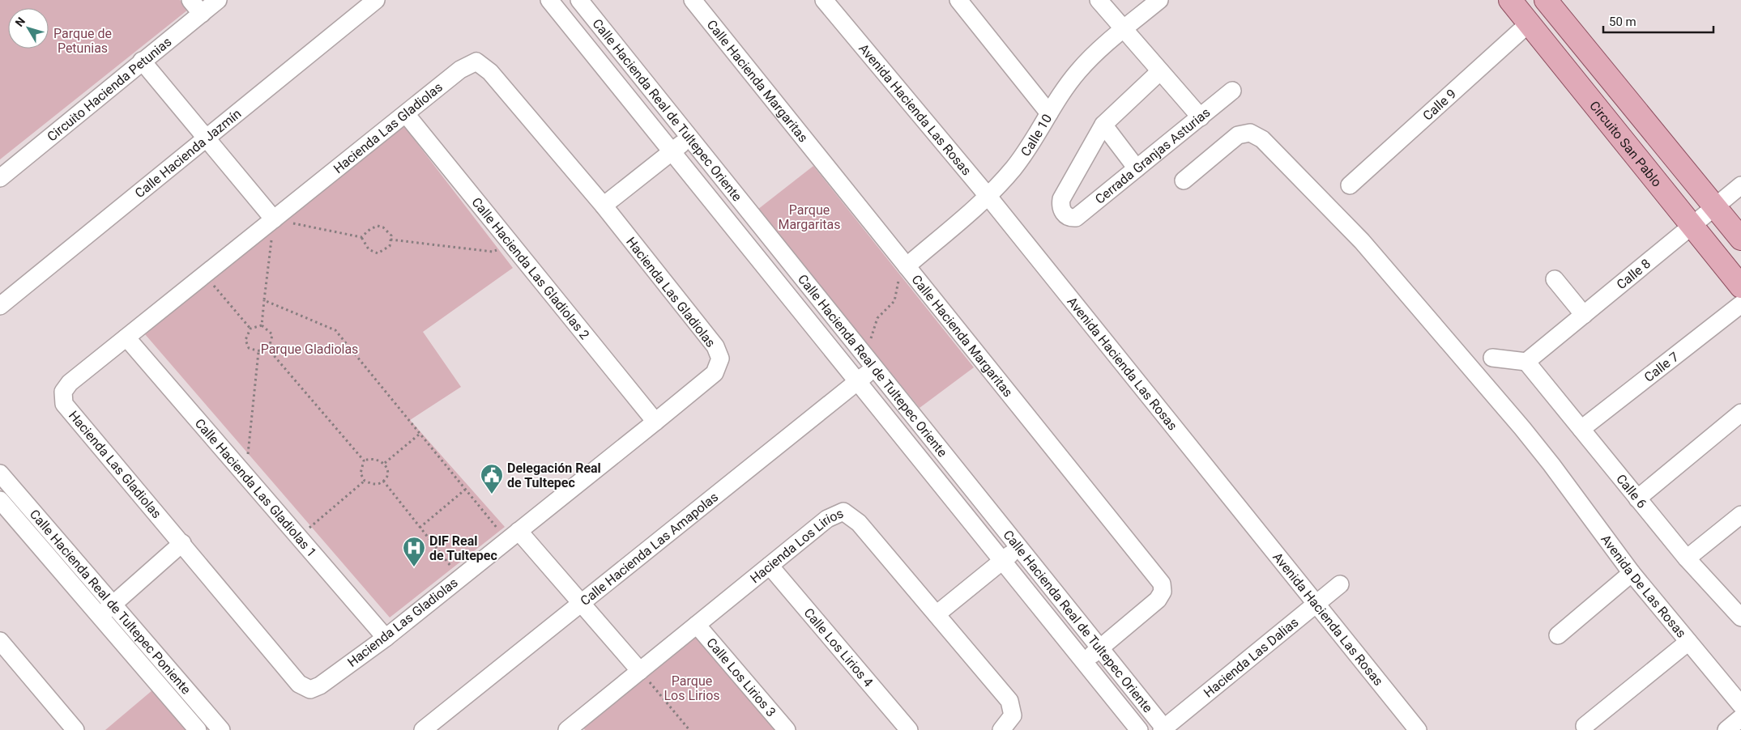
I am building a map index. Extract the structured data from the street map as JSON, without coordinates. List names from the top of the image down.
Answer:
{
  "streets": {
    "main road": ["Circuito San Pablo"],
    "street": [
      "Calle Hacienda Margaritas",
      "Circuito Hacienda Petunias",
      "Calle 9",
      "Calle Hacienda Real de Tultepec Oriente",
      "Avenida Hacienda Las Rosas",
      "Hacienda Las Gladiolas",
      "Calle 10",
      "Calle Hacienda Jazmín",
      "Cerrada Granjas Asturias",
      "Calle Hacienda Las Gladiolas 2",
      "Calle 8",
      "Calle 7",
      "Calle Hacienda Las Gladiolas 1",
      "Calle 6",
      "Calle Hacienda Las Amapolas",
      "Hacienda Los Lirios",
      "Avenida De Las Rosas",
      "Calle Hacienda Real de Tultepec Poniente",
      "Calle Los Lirios 4",
      "Hacienda Las Dalias",
      "Calle Los Lirios 3"
    ]
  },
  "crossings": [
    ["Calle Hacienda Margaritas", "Calle Hacienda Real de Tultepec Oriente"],
    ["Calle Hacienda Margaritas", "Calle 10"],
    ["Calle 9", "Circuito San Pablo"],
    ["Calle Hacienda Real de Tultepec Oriente", "Calle Hacienda Las Amapolas"],
    ["Calle Hacienda Real de Tultepec Oriente", "Hacienda Las Dalias"],
    ["Avenida Hacienda Las Rosas", "Calle 10"],
    ["Avenida Hacienda Las Rosas", "Hacienda Las Dalias"],
    ["Hacienda Las Gladiolas", "Calle Hacienda Las Gladiolas 2"],
    ["Hacienda Las Gladiolas", "Calle Hacienda Las Gladiolas 1"],
    ["Circuito San Pablo", "Calle 8"],
    ["Calle 8", "Calle 6"],
    ["Calle 7", "Calle 6"],
    ["Hacienda Los Lirios", "Calle Los Lirios 4"],
    ["Hacienda Los Lirios", "Calle Los Lirios 3"]
  ],
  "parks": [
    "Parque de Petunias",
    "Parque Margaritas",
    "Parque Gladiolas",
    "Parque Los Lirios"
  ],
  "places": {
    "public building": ["Delegación Real de Tultepec"],
    "hospital": ["DIF Real de Tultepec"]
  },
  "scale_bar": "50 m",
  "north": "top left"
}
